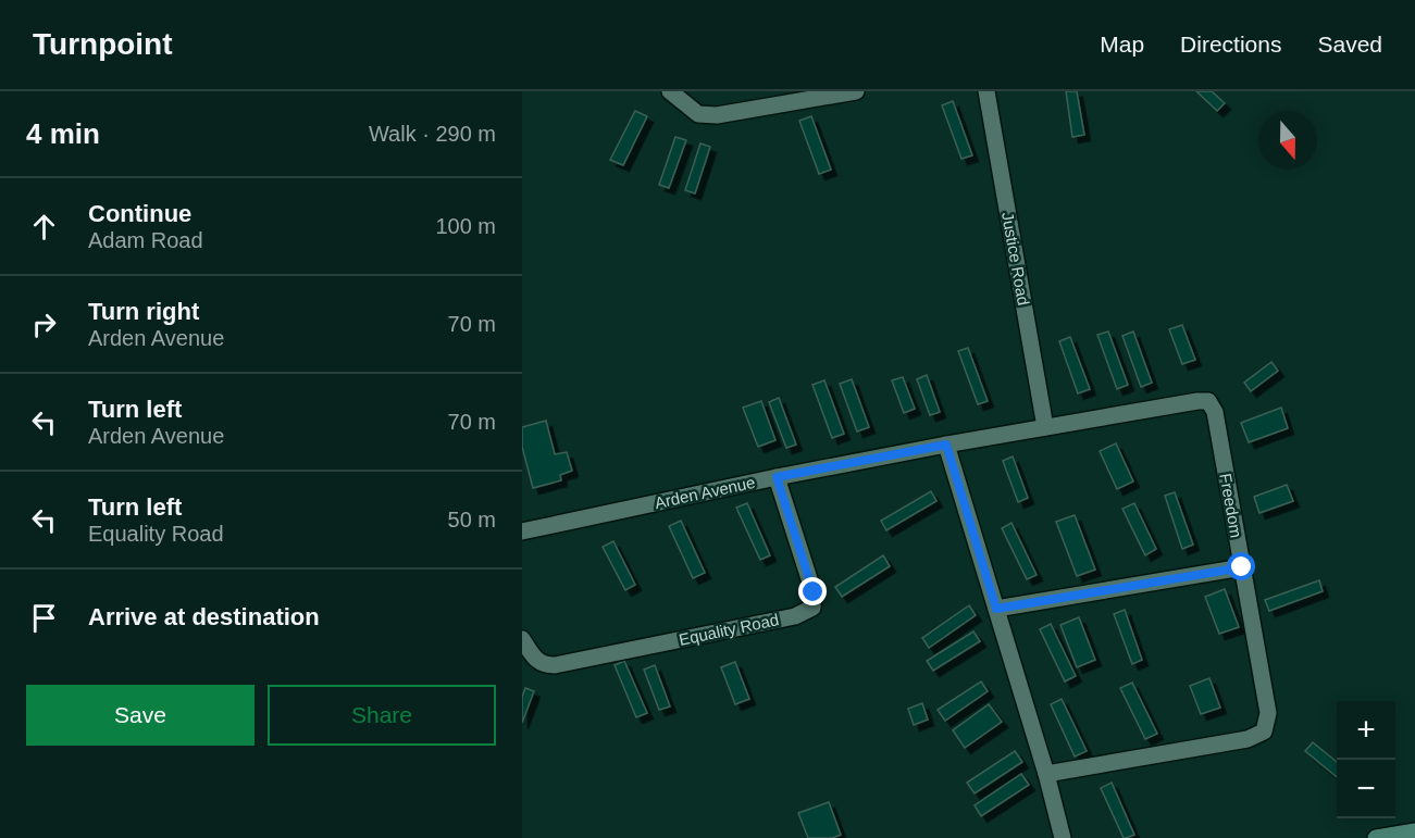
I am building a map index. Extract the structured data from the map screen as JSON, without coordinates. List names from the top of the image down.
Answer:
{
  "streets": {
    "street": [
      "Justice Road",
      "Arden Avenue",
      "Freedom",
      "Equality Road"
    ]
  },
  "crossings": [
    ["Justice Road", "Freedom"],
    ["Arden Avenue", "Freedom"],
    ["Arden Avenue", "Equality Road"]
  ],
  "north": "bottom",
  "page": {
    "header": "Turnpoint",
    "nav": ["Map", "Directions", "Saved"],
    "heading": ["4 min", "Walk · 290 m"],
    "list": [
      ["Continue", "Adam Road", "100 m"],
      ["Turn right", "Arden Avenue", "70 m"],
      ["Turn left", "Arden Avenue", "70 m"],
      ["Turn left", "Equality Road", "50 m"],
      "Arrive at destination"
    ],
    "buttons": ["Save", "Share"],
    "map_buttons": ["+", "−"]
  }
}
